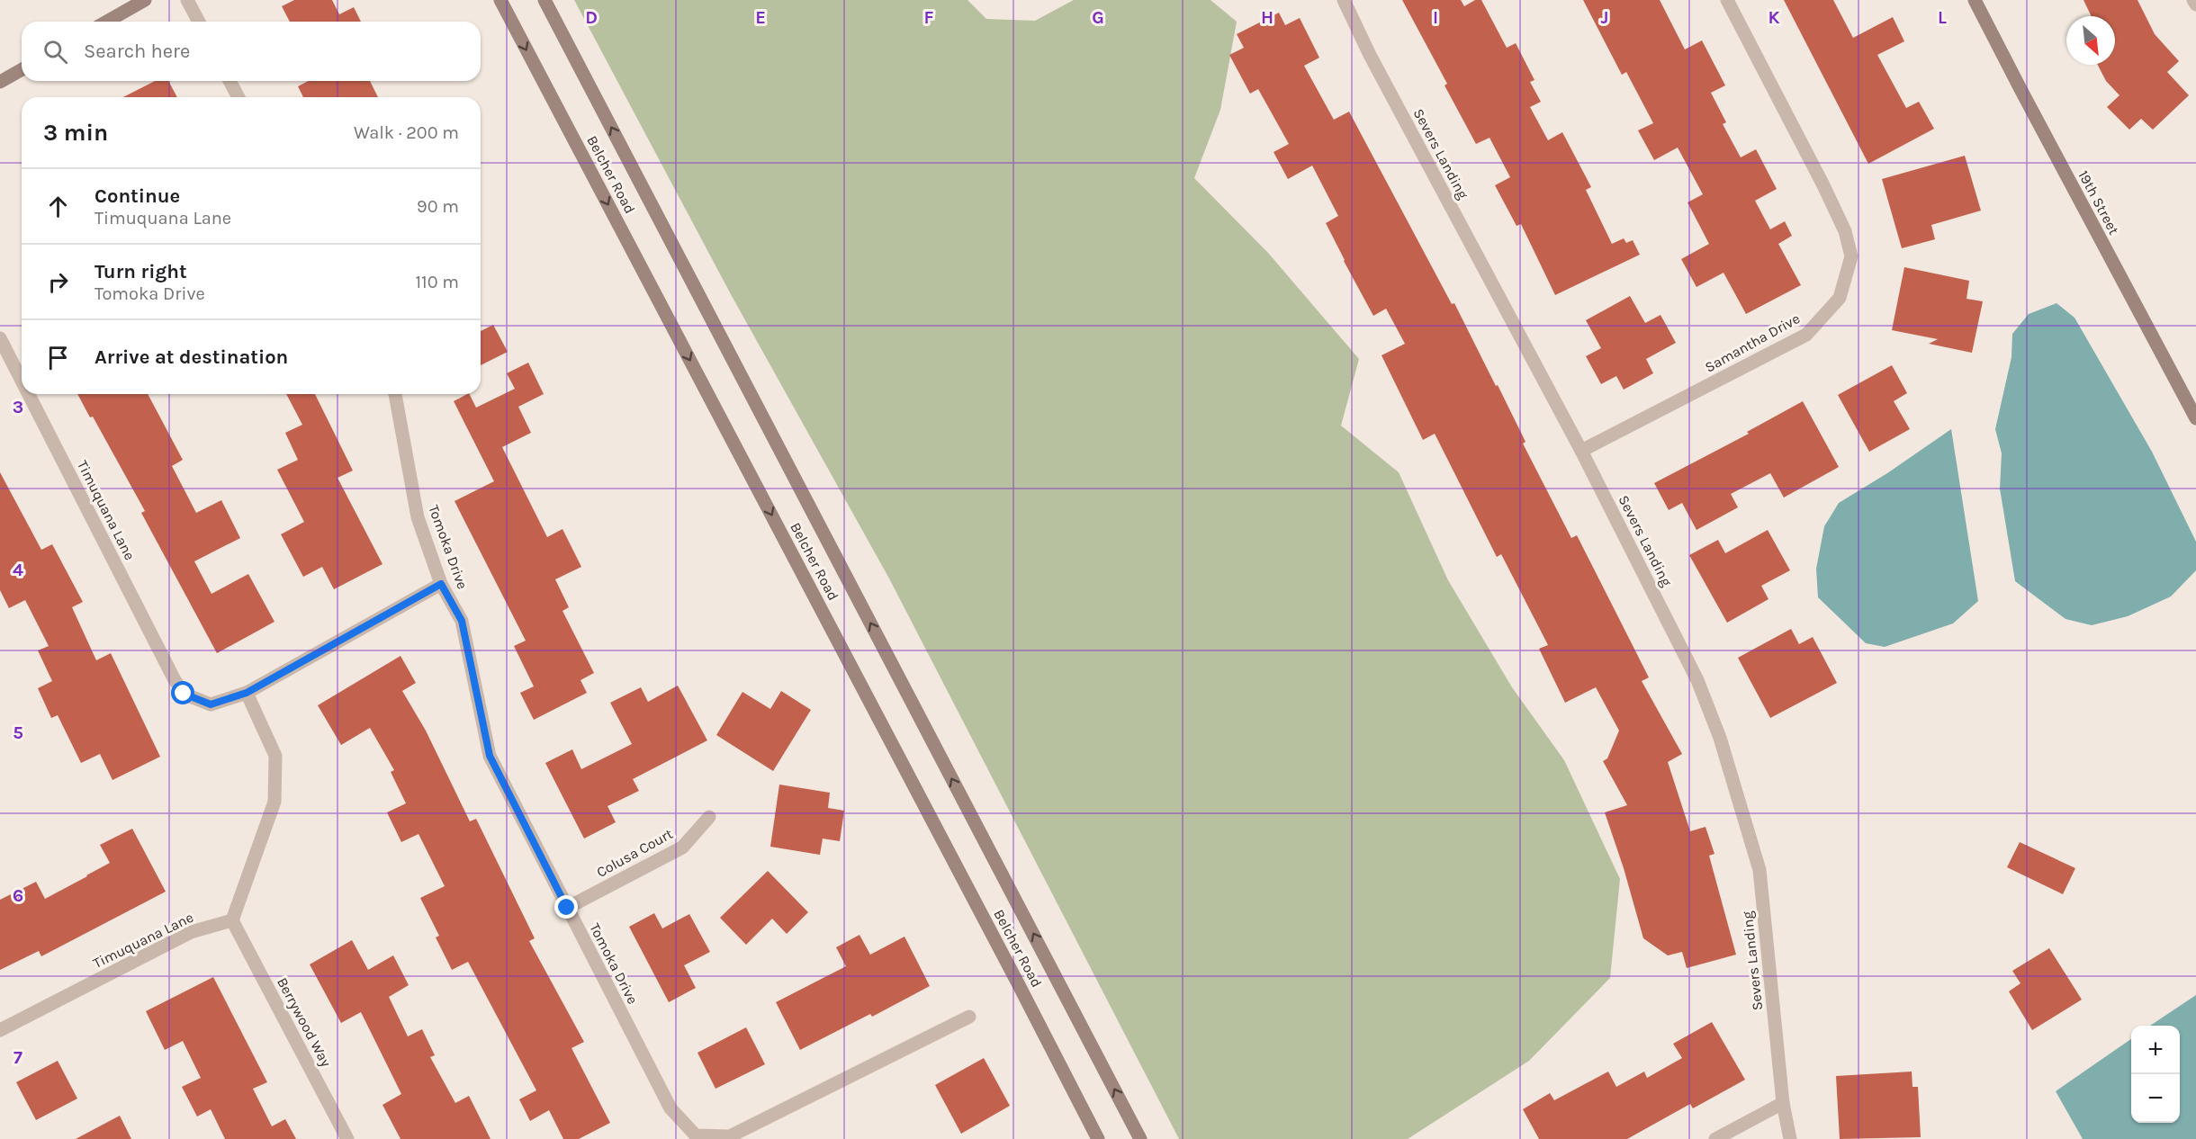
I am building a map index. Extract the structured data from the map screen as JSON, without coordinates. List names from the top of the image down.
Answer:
{
  "streets": {
    "main road": ["Belcher Road", "19th Street"],
    "street": [
      "Severs Landing",
      "Samantha Drive",
      "Timuquana Lane",
      "Tomoka Drive",
      "Colusa Court",
      "Berrywood Way"
    ]
  },
  "crossings": [
    ["Severs Landing", "Samantha Drive"],
    ["Timuquana Lane", "Tomoka Drive"],
    ["Timuquana Lane", "Berrywood Way"],
    ["Tomoka Drive", "Colusa Court"]
  ],
  "north": "bottom right",
  "page": {
    "search": "Search here",
    "heading": ["3 min", "Walk · 200 m"],
    "list": [
      ["Continue", "Timuquana Lane", "90 m"],
      ["Turn right", "Tomoka Drive", "110 m"],
      "Arrive at destination"
    ],
    "map_buttons": ["+", "−"]
  },
  "grid": {
    "columns": [
      "D",
      "E",
      "F",
      "G",
      "H",
      "I",
      "J",
      "K",
      "L"
    ],
    "rows": [
      "3",
      "4",
      "5",
      "6",
      "7"
    ]
  }
}
